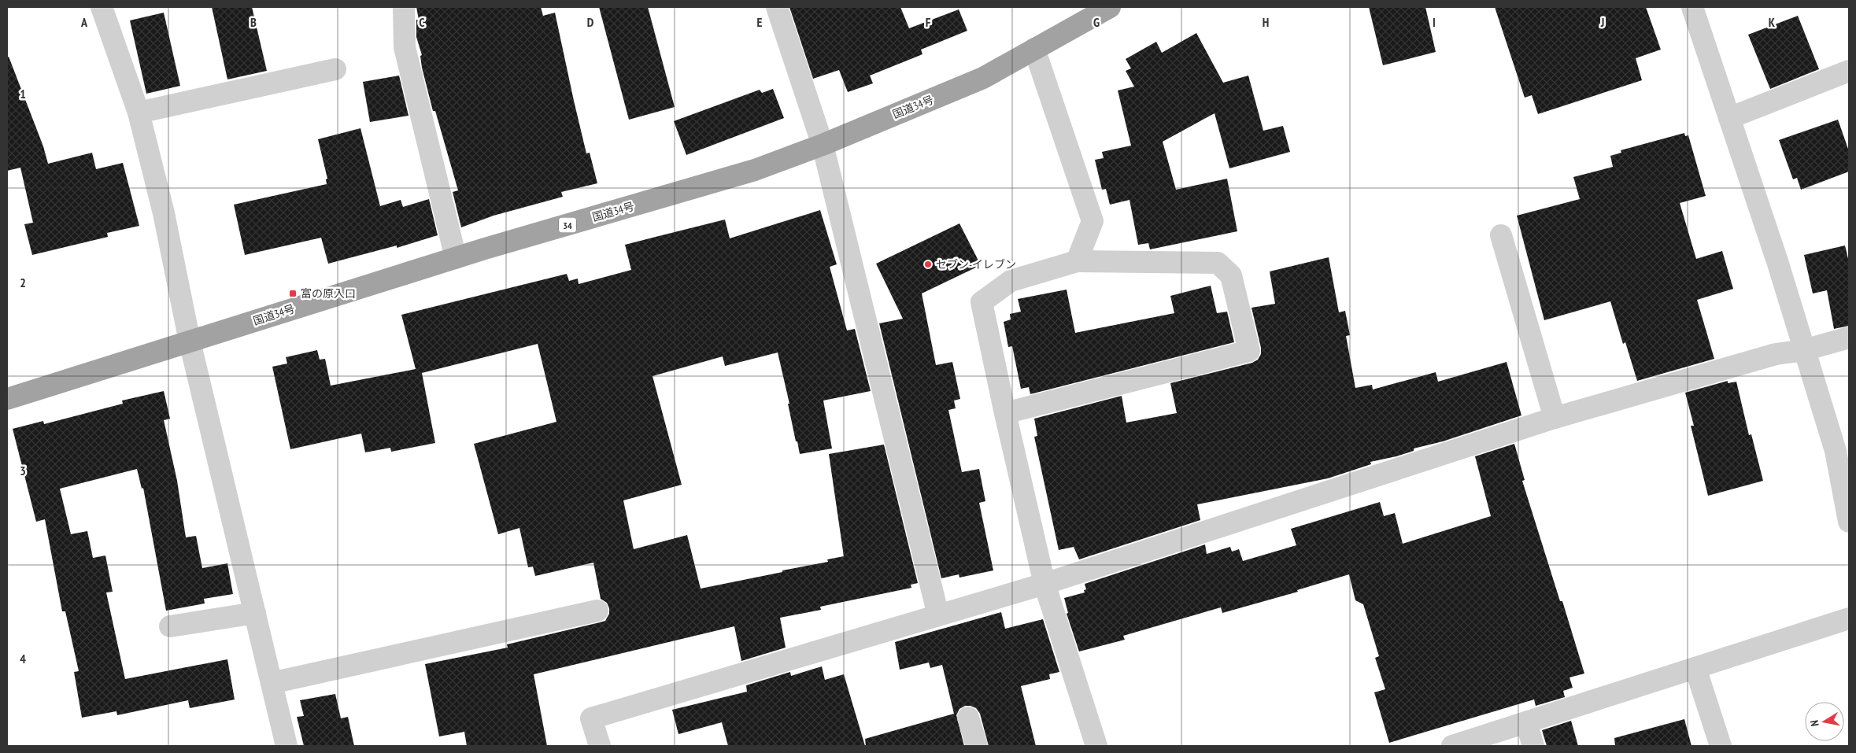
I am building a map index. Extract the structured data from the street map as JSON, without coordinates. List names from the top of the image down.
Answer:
{
  "streets": {
    "highway": ["国道34号", "34"]
  },
  "places": {
    "other": ["セブン-イレブン"],
    "transit": ["富の原入口"]
  },
  "north": "left",
  "grid": {
    "columns": [
      "A",
      "B",
      "C",
      "D",
      "E",
      "F",
      "G",
      "H",
      "I",
      "J",
      "K"
    ],
    "rows": [
      "1",
      "2",
      "3",
      "4"
    ]
  }
}
